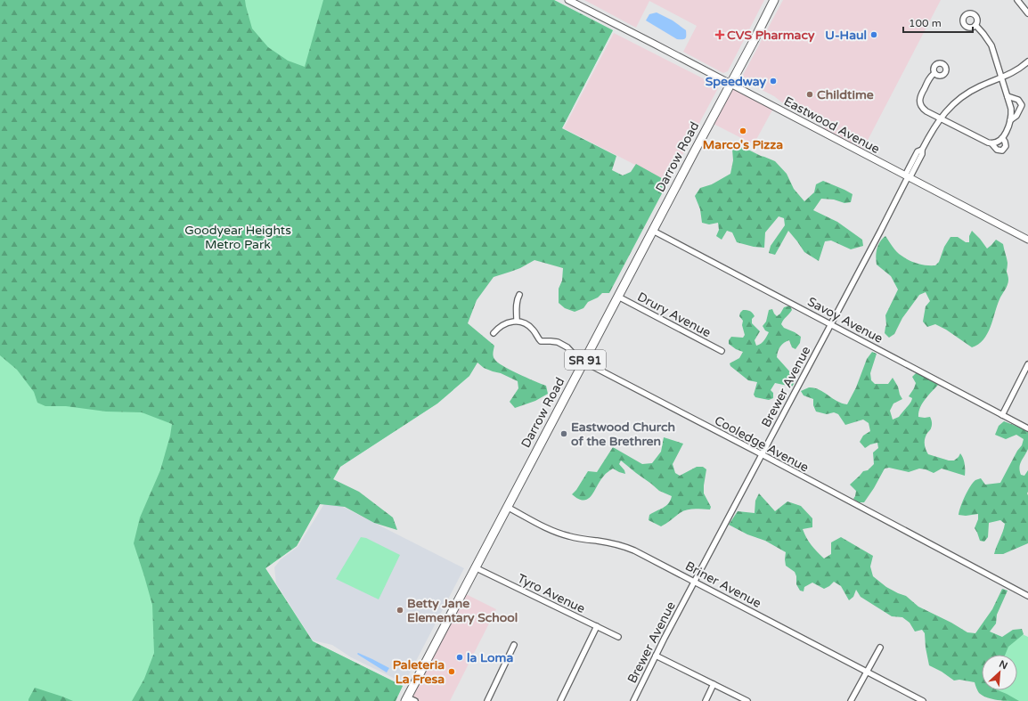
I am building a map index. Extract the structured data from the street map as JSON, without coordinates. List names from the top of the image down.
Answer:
{
  "streets": {
    "main road": ["Darrow Road", "SR 91"],
    "street": [
      "Eastwood Avenue",
      "Drury Avenue",
      "Savoy Avenue",
      "Brewer Avenue",
      "Cooledge Avenue",
      "Briner Avenue",
      "Tyro Avenue"
    ]
  },
  "crossings": [
    ["Eastwood Avenue", "Darrow Road"],
    ["Eastwood Avenue", "Brewer Avenue"],
    ["Darrow Road", "Drury Avenue"],
    ["Darrow Road", "Savoy Avenue"],
    ["Darrow Road", "Cooledge Avenue"],
    ["Darrow Road", "Briner Avenue"],
    ["Darrow Road", "Tyro Avenue"],
    ["Savoy Avenue", "Brewer Avenue"],
    ["Brewer Avenue", "Cooledge Avenue"],
    ["Brewer Avenue", "Briner Avenue"]
  ],
  "parks": ["Goodyear Heights Metro Park"],
  "places": {
    "health": ["CVS Pharmacy"],
    "other": [
      "U-Haul",
      "Speedway",
      "Childtime",
      "Marco's Pizza",
      "Eastwood Church of the Brethren",
      "Betty Jane Elementary School",
      "la Loma",
      "Paleteria La Fresa"
    ]
  },
  "scale_bar": "100 m",
  "north": "top right"
}
